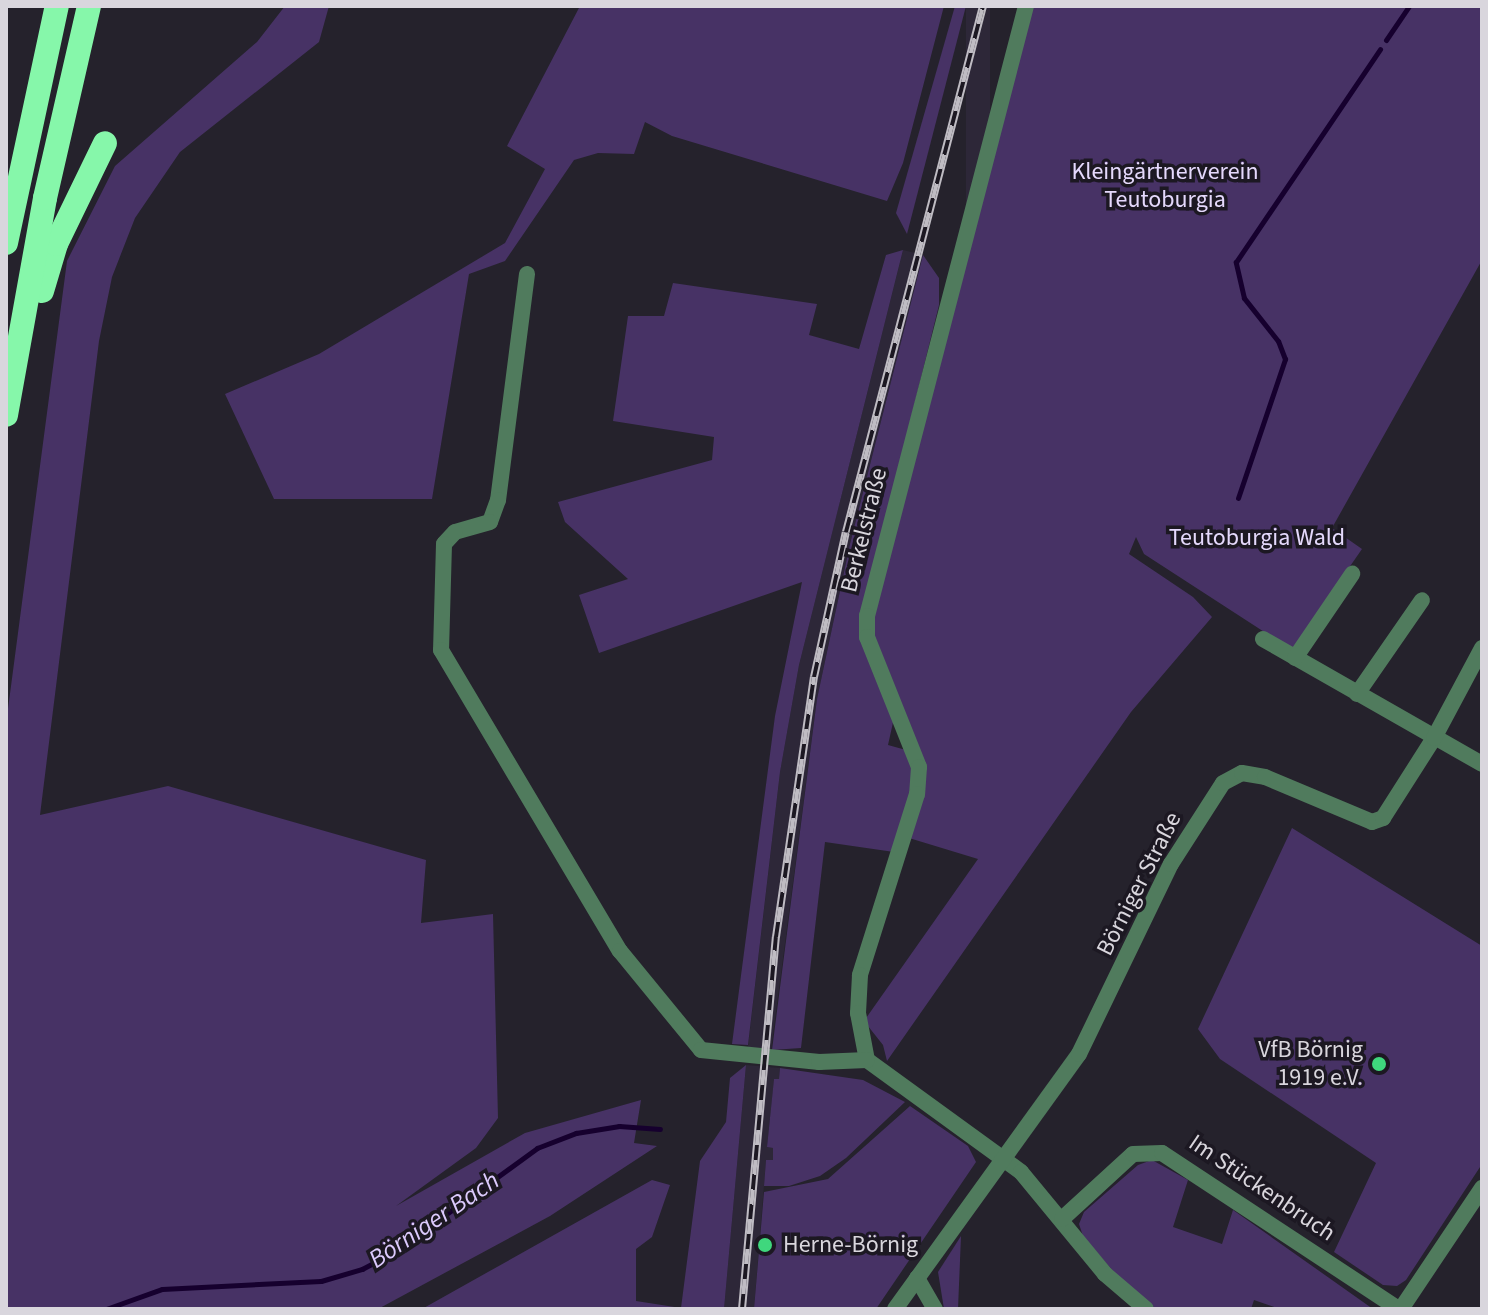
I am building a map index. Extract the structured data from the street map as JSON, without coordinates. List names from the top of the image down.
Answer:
{
  "streets": {
    "street": ["Berkelstraße", "Börniger Straße", "Im Stückenbruch"]
  },
  "water": ["Börniger Bach"],
  "parks": ["Kleingärtnerverein Teutoburgia", "Teutoburgia Wald"],
  "places": ["VfB Börnig 1919 e.V.", "Herne-Börnig"]
}
